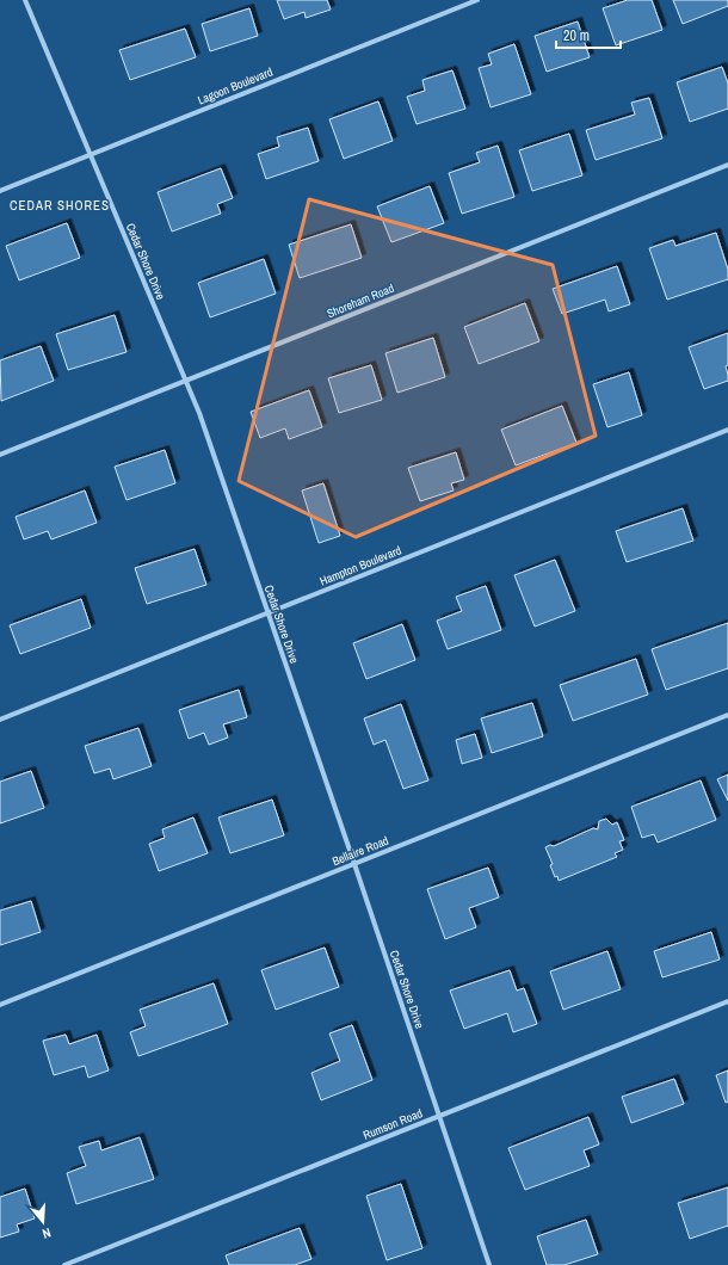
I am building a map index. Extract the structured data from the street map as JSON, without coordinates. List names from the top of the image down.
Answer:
{
  "streets": {
    "street": [
      "Lagoon Boulevard",
      "Cedar Shore Drive",
      "Shoreham Road",
      "Hampton Boulevard",
      "Bellaire Road",
      "Rumson Road"
    ]
  },
  "crossings": [
    ["Lagoon Boulevard", "Cedar Shore Drive"],
    ["Cedar Shore Drive", "Shoreham Road"],
    ["Cedar Shore Drive", "Hampton Boulevard"],
    ["Cedar Shore Drive", "Bellaire Road"],
    ["Cedar Shore Drive", "Rumson Road"]
  ],
  "districts": ["CEDAR SHORES"],
  "scale_bar": "20 m",
  "north": "bottom"
}
